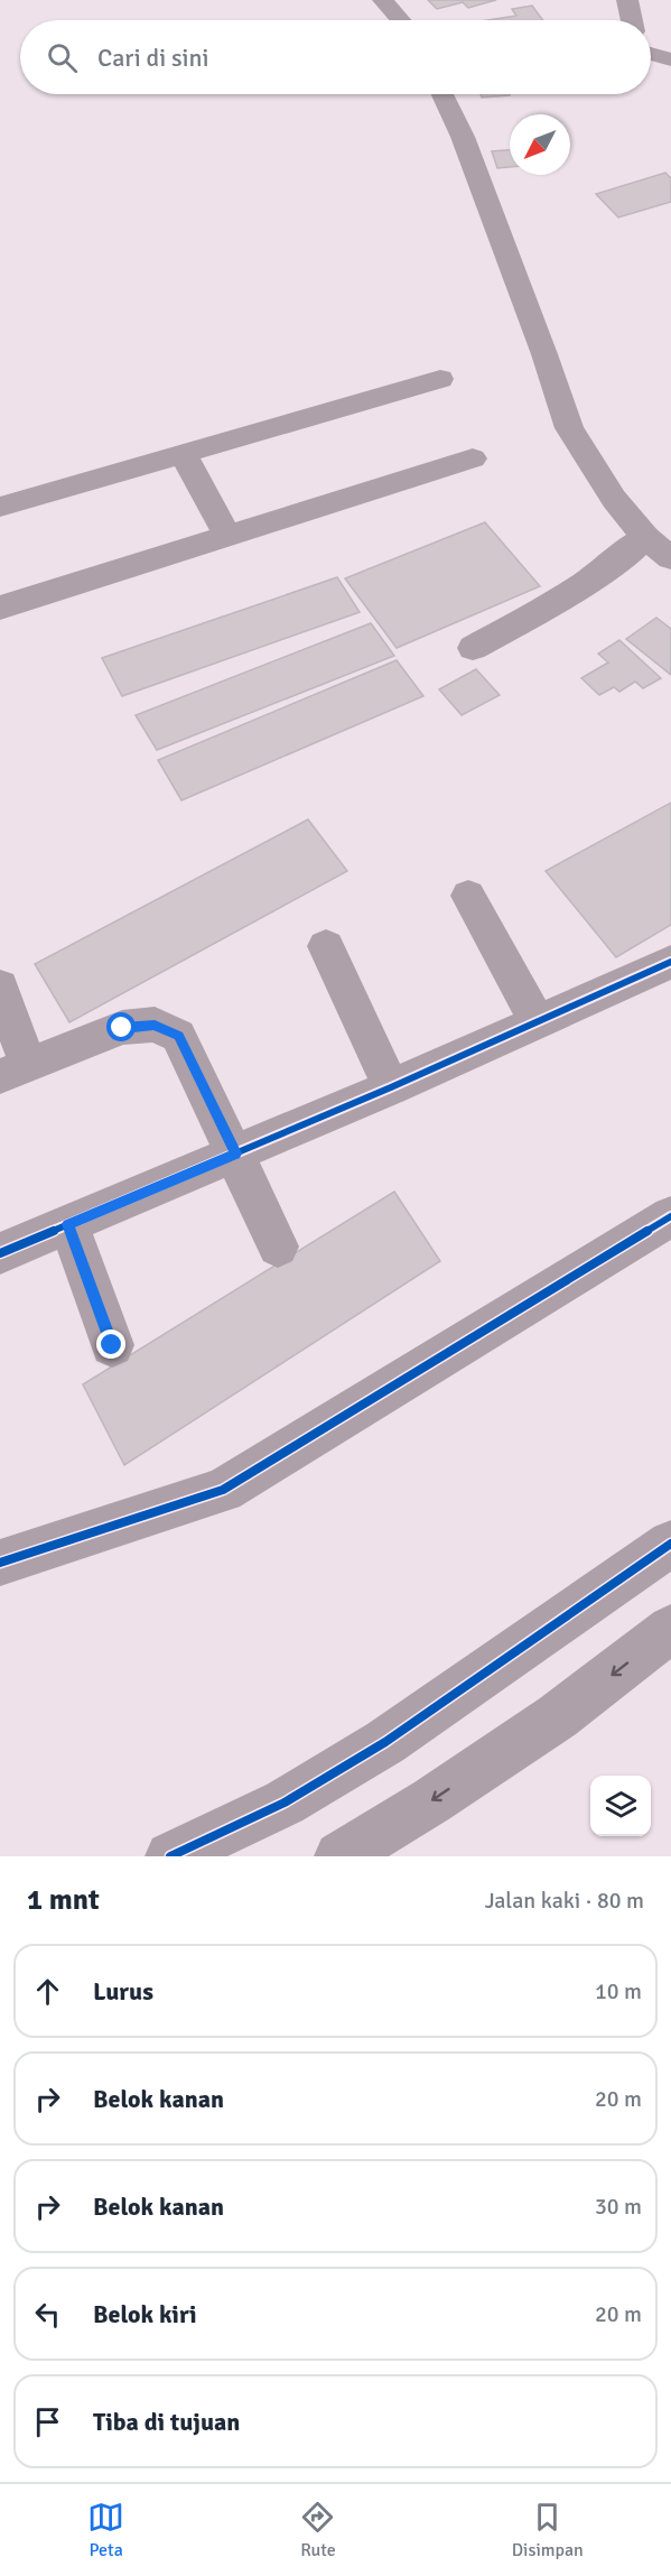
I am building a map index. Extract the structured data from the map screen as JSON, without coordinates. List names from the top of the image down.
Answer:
{
  "north": "bottom left",
  "page": {
    "search": "Cari di sini",
    "heading": ["1 mnt", "Jalan kaki · 80 m"],
    "list": [
      ["Lurus", "10 m"],
      ["Belok kanan", "20 m"],
      ["Belok kanan", "30 m"],
      ["Belok kiri", "20 m"],
      "Tiba di tujuan"
    ],
    "nav": ["Peta", "Rute", "Disimpan"]
  }
}
